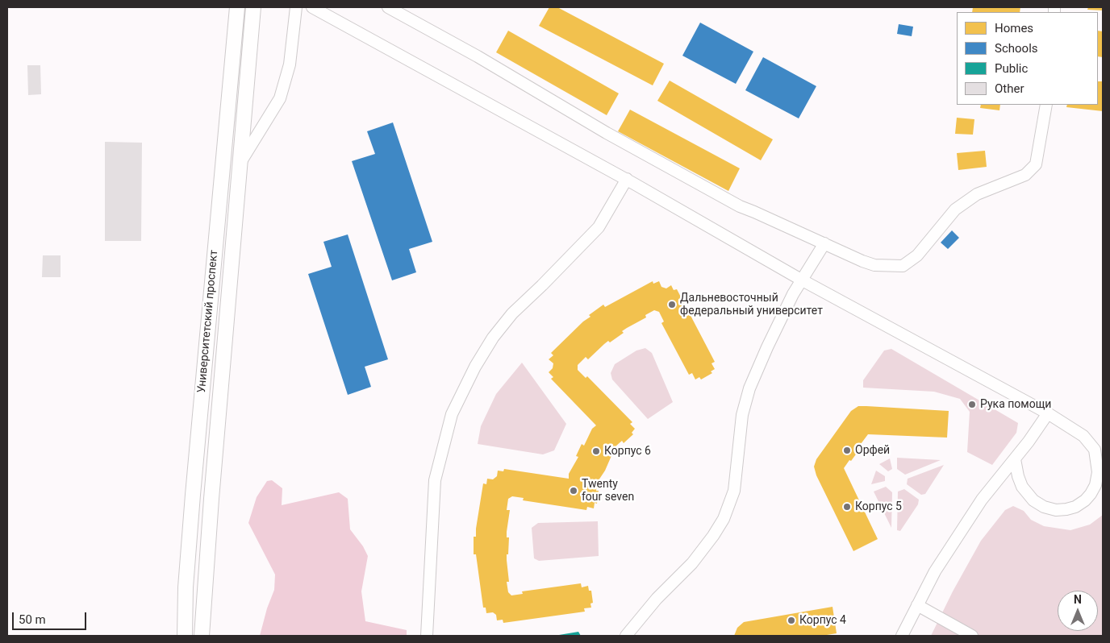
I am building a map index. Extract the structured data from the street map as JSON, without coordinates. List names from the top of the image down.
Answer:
{
  "streets": {
    "main road": ["Университетский проспект"]
  },
  "places": [
    "Дальневосточный федеральный университет",
    "Рука помощи",
    "Орфей",
    "Корпус 6",
    "Twenty four seven",
    "Корпус 5",
    "Корпус 4"
  ],
  "legend": [
    "Homes",
    "Schools",
    "Public",
    "Other"
  ],
  "scale_bar": "50 m",
  "north": "top"
}
